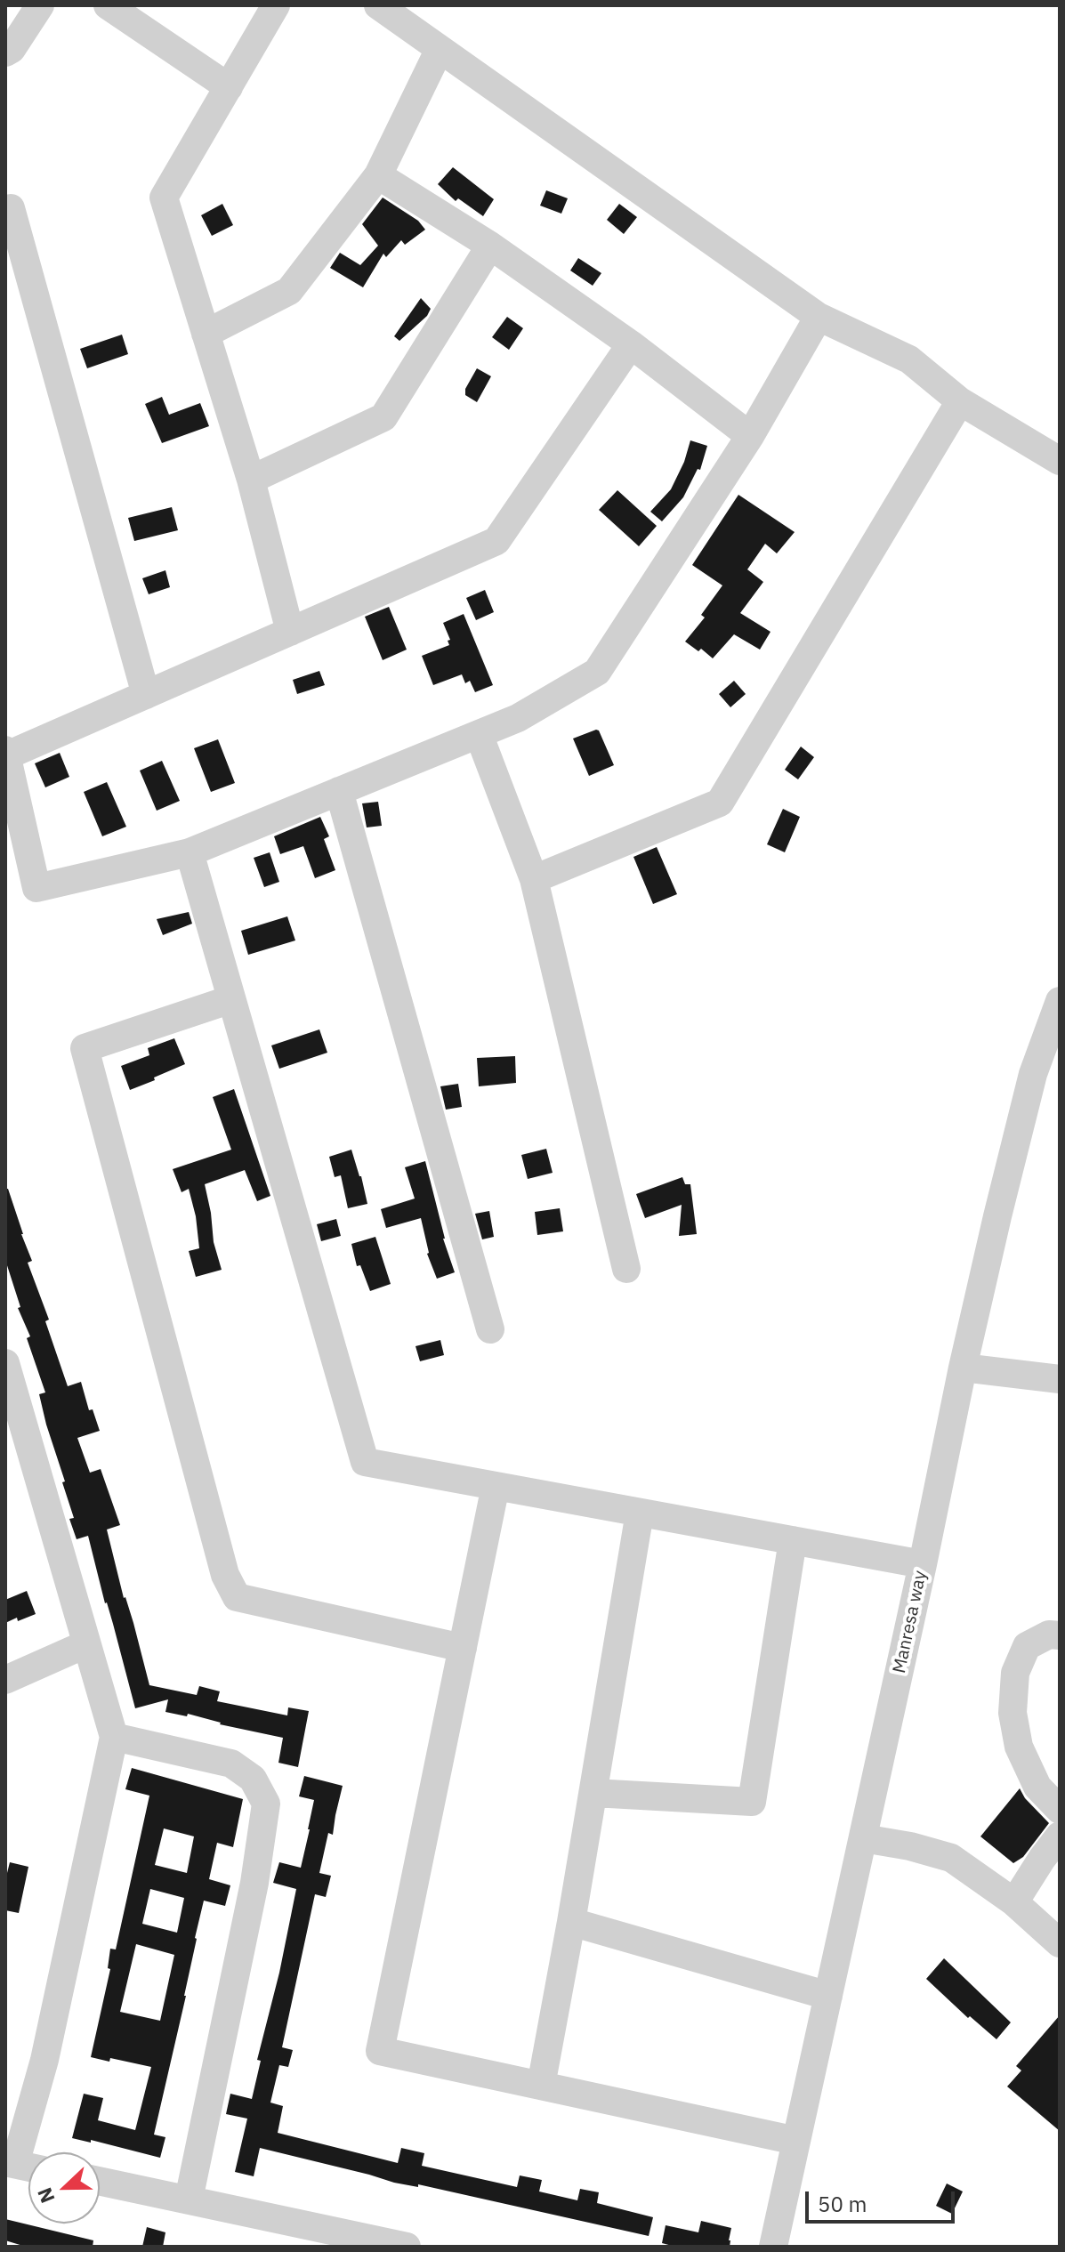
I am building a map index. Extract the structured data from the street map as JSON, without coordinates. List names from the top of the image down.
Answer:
{
  "streets": {
    "street": ["Manresa way"]
  },
  "scale_bar": "50 m",
  "north": "left"
}
